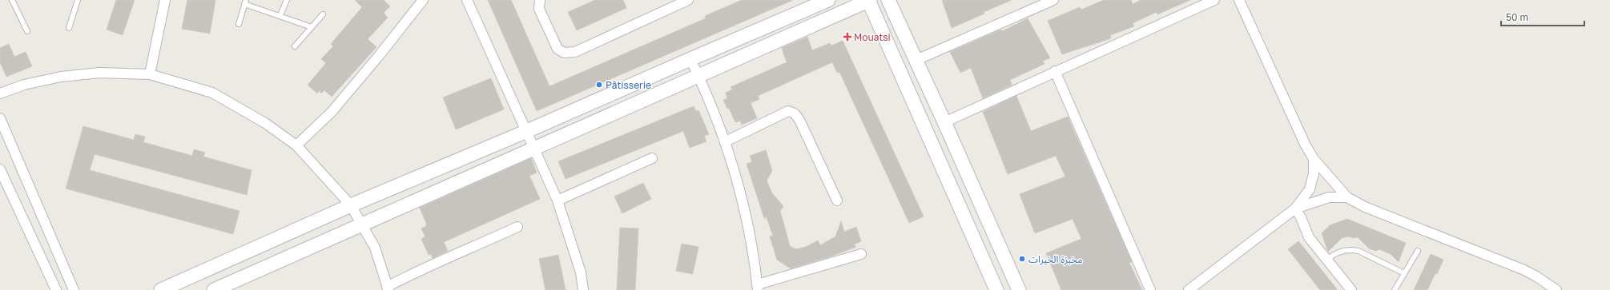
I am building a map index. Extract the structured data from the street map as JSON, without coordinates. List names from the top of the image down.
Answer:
{
  "places": {
    "health": ["Mouatsi"],
    "other": ["Pâtisserie", "مخبزة الخيرات"]
  },
  "scale_bar": "50 m"
}
